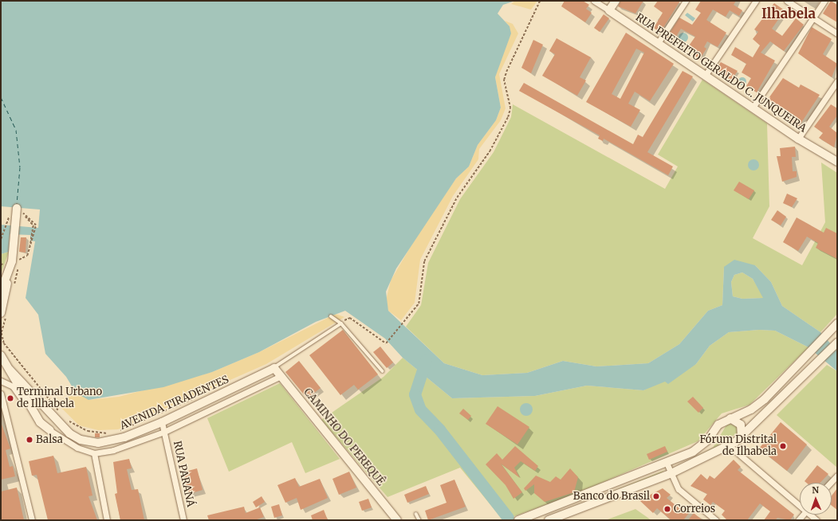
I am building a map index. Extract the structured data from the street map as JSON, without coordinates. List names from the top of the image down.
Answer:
{
  "streets": {
    "main road": ["RUA PREFEITO GERALDO C. JUNQUEIRA", "AVENIDA TIRADENTES", "CAMINHO DO PEREQUÊ"],
    "street": ["RUA PARANÁ"]
  },
  "crossings": [
    ["AVENIDA TIRADENTES", "CAMINHO DO PEREQUÊ"],
    ["AVENIDA TIRADENTES", "RUA PARANÁ"]
  ],
  "districts": ["Ilhabela"],
  "places": [
    "Terminal Urbano de Illhabela",
    "Balsa",
    "Fórum Distrital de Ilhabela",
    "Banco do Brasil",
    "Correios"
  ],
  "north": "top"
}
